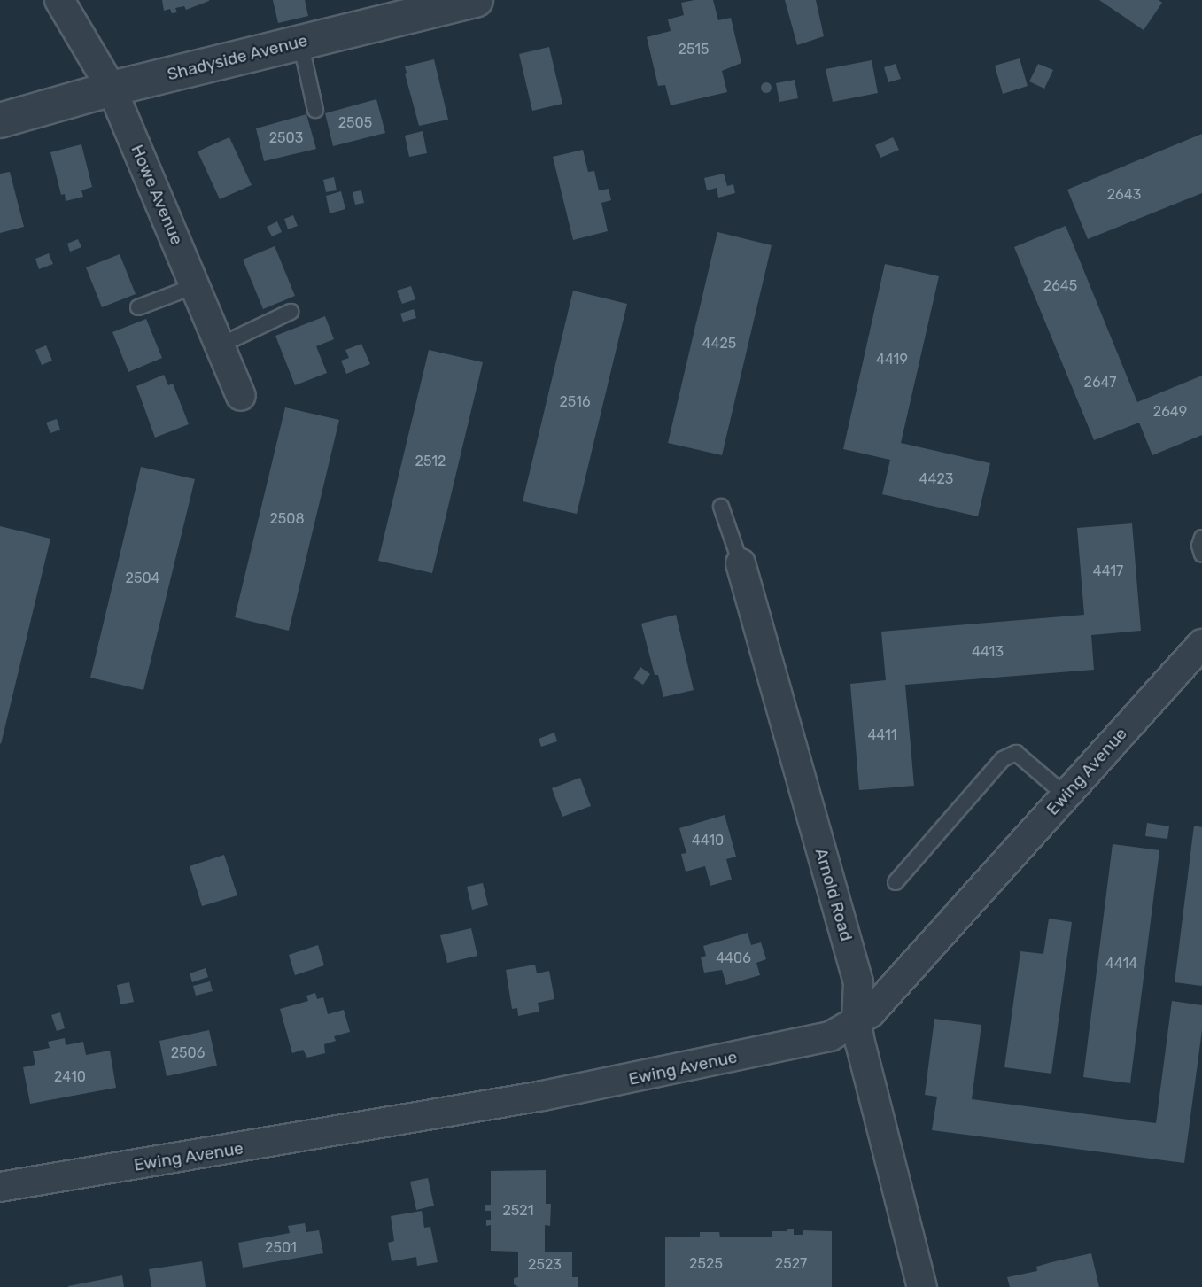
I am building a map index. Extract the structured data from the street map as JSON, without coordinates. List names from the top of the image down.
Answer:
{
  "streets": {
    "street": [
      "Shadyside Avenue",
      "Howe Avenue",
      "Ewing Avenue",
      "Arnold Road"
    ]
  },
  "crossings": [
    ["Shadyside Avenue", "Howe Avenue"],
    ["Ewing Avenue", "Arnold Road"]
  ],
  "house_numbers": [
    "2515",
    "2505",
    "2503",
    "2643",
    "2645",
    "4425",
    "4419",
    "2647",
    "2516",
    "2649",
    "2512",
    "4423",
    "2508",
    "4417",
    "2504",
    "4413",
    "4411",
    "4410",
    "4406",
    "4414",
    "2506",
    "2410",
    "2521",
    "2501",
    "2525",
    "2527",
    "2523"
  ]
}
